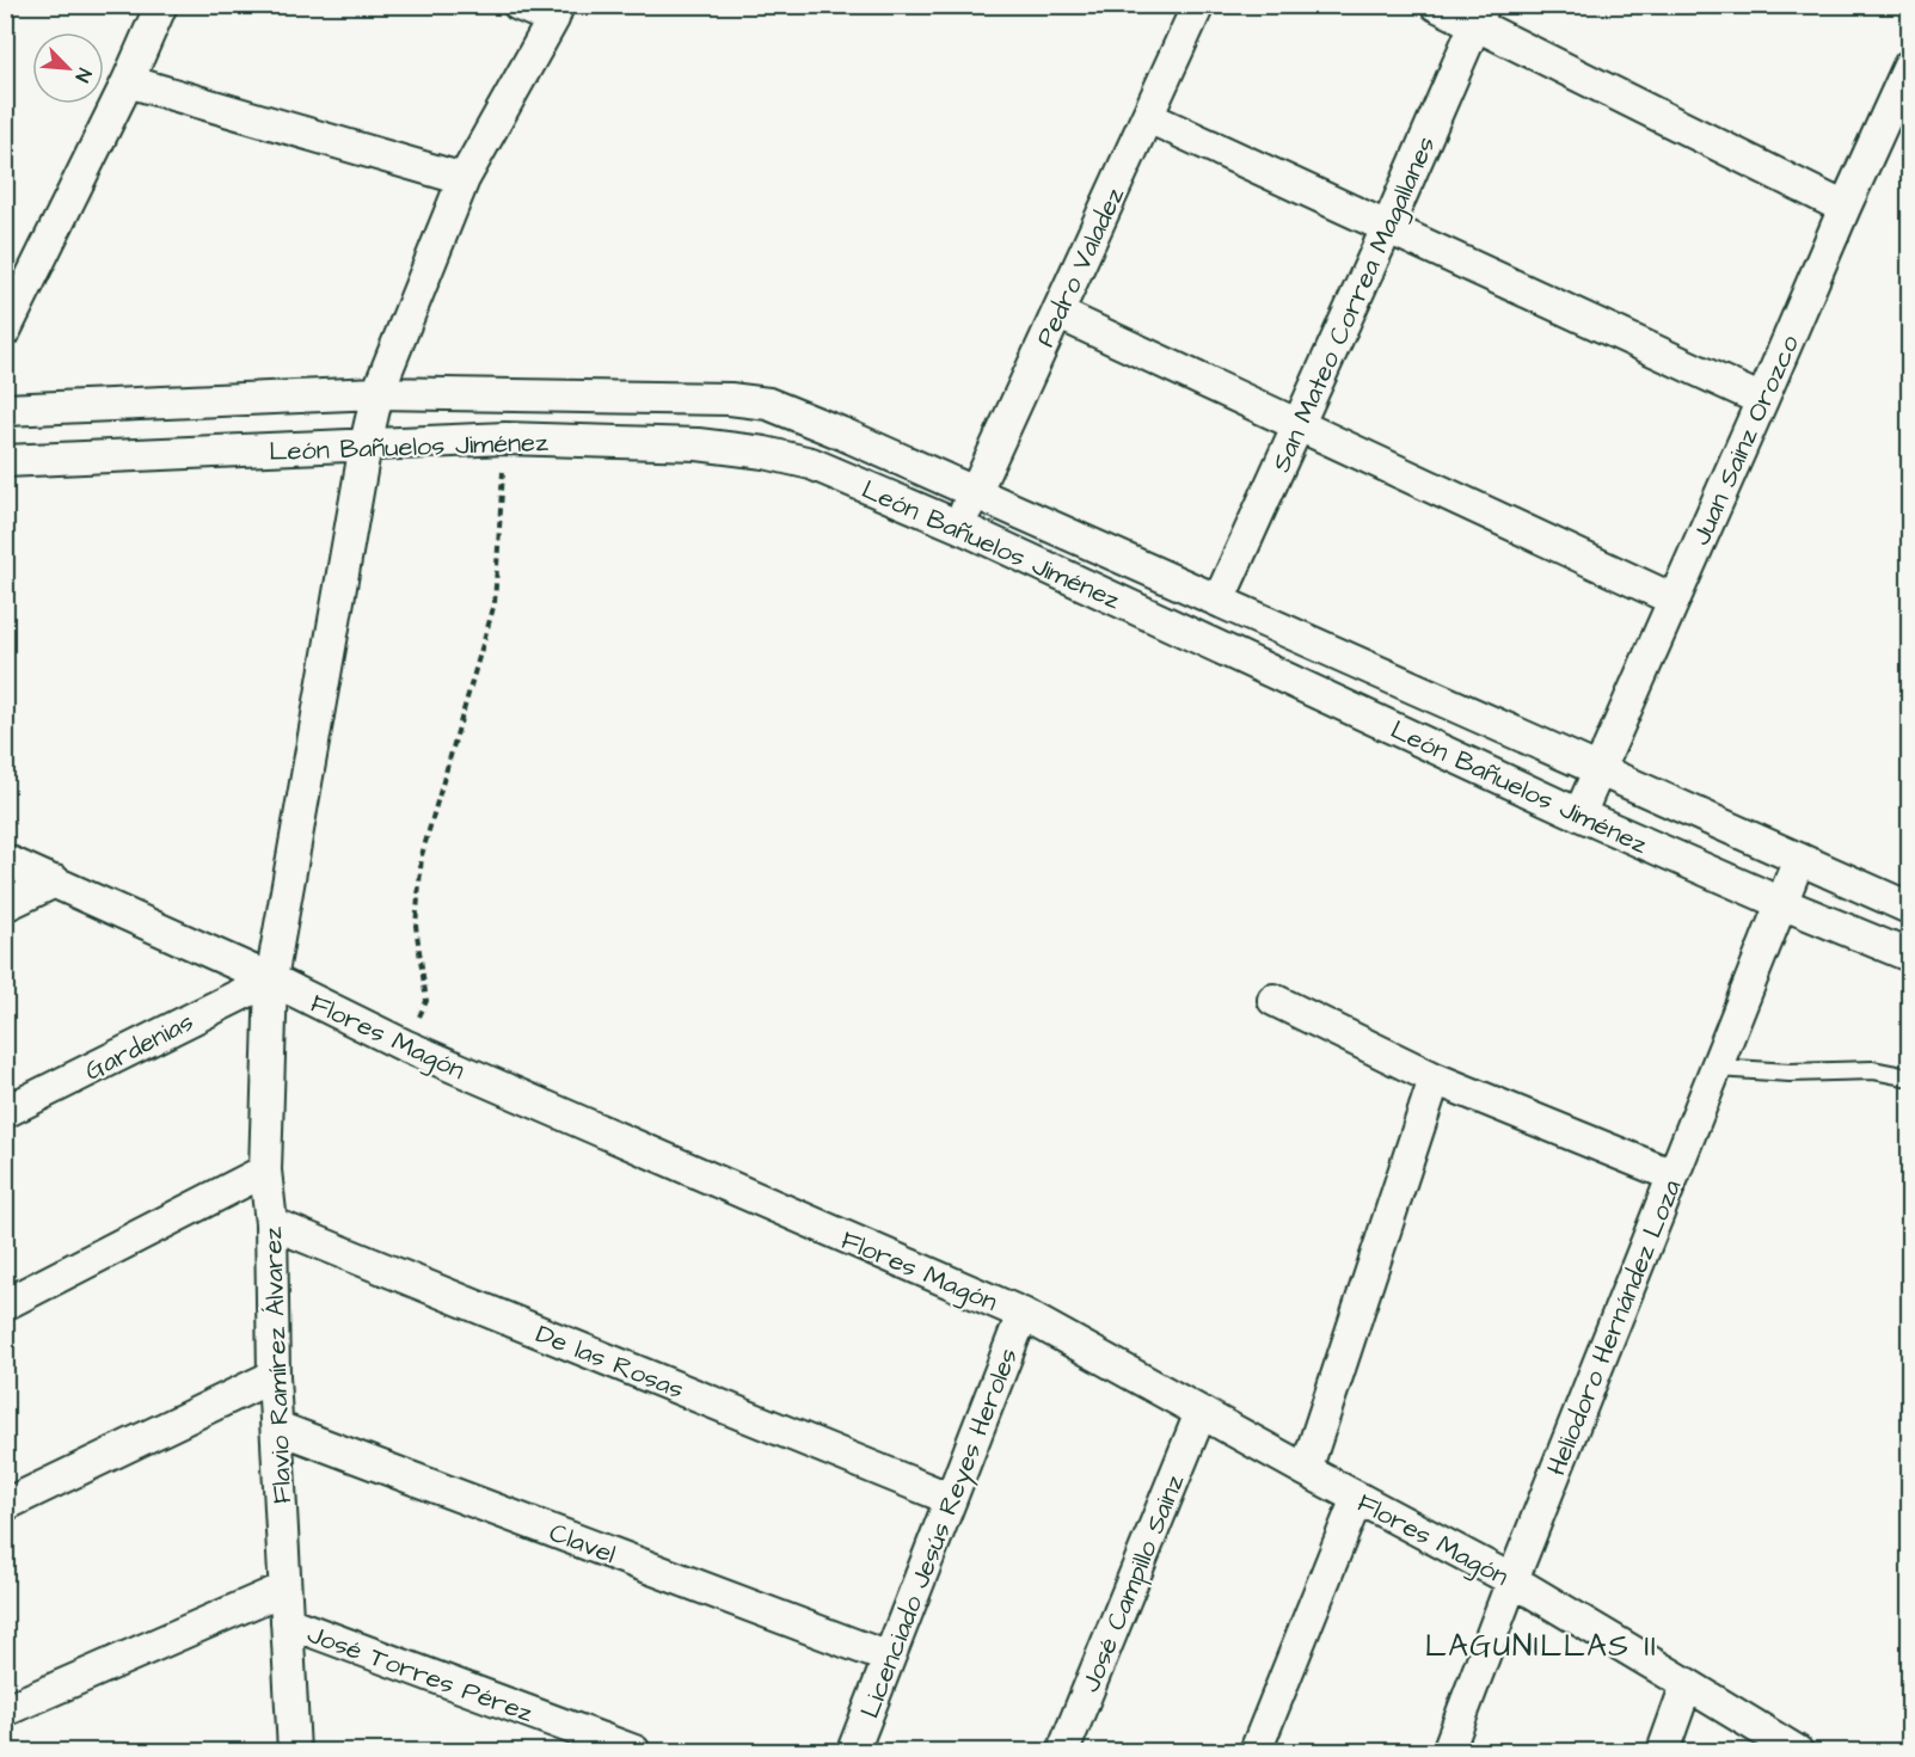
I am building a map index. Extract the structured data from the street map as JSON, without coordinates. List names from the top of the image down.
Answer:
{
  "streets": {
    "street": [
      "Pedro Valadez",
      "San Mateo Correa Magallanes",
      "Juan Sainz Orozco",
      "León Bañuelos Jiménez",
      "Flores Magón",
      "Gardenias",
      "Heliodoro Hernández Loza",
      "De las Rosas",
      "Flavio Ramírez Álvarez",
      "Licenciado Jesús Reyes Heroles",
      "Clavel",
      "José Campillo Sainz",
      "José Torres Pérez"
    ]
  },
  "crossings": [
    ["Pedro Valadez", "León Bañuelos Jiménez"],
    ["San Mateo Correa Magallanes", "León Bañuelos Jiménez"],
    ["Juan Sainz Orozco", "León Bañuelos Jiménez"],
    ["León Bañuelos Jiménez", "Heliodoro Hernández Loza"],
    ["León Bañuelos Jiménez", "Flavio Ramírez Álvarez"],
    ["Flores Magón", "Gardenias"],
    ["Flores Magón", "Heliodoro Hernández Loza"],
    ["Flores Magón", "Flavio Ramírez Álvarez"],
    ["Flores Magón", "Licenciado Jesús Reyes Heroles"],
    ["Flores Magón", "José Campillo Sainz"],
    ["Gardenias", "Flavio Ramírez Álvarez"],
    ["De las Rosas", "Flavio Ramírez Álvarez"],
    ["De las Rosas", "Licenciado Jesús Reyes Heroles"],
    ["Flavio Ramírez Álvarez", "Clavel"],
    ["Flavio Ramírez Álvarez", "José Torres Pérez"],
    ["Licenciado Jesús Reyes Heroles", "Clavel"]
  ],
  "districts": ["LAGUNILLAS II"],
  "north": "bottom right"
}
